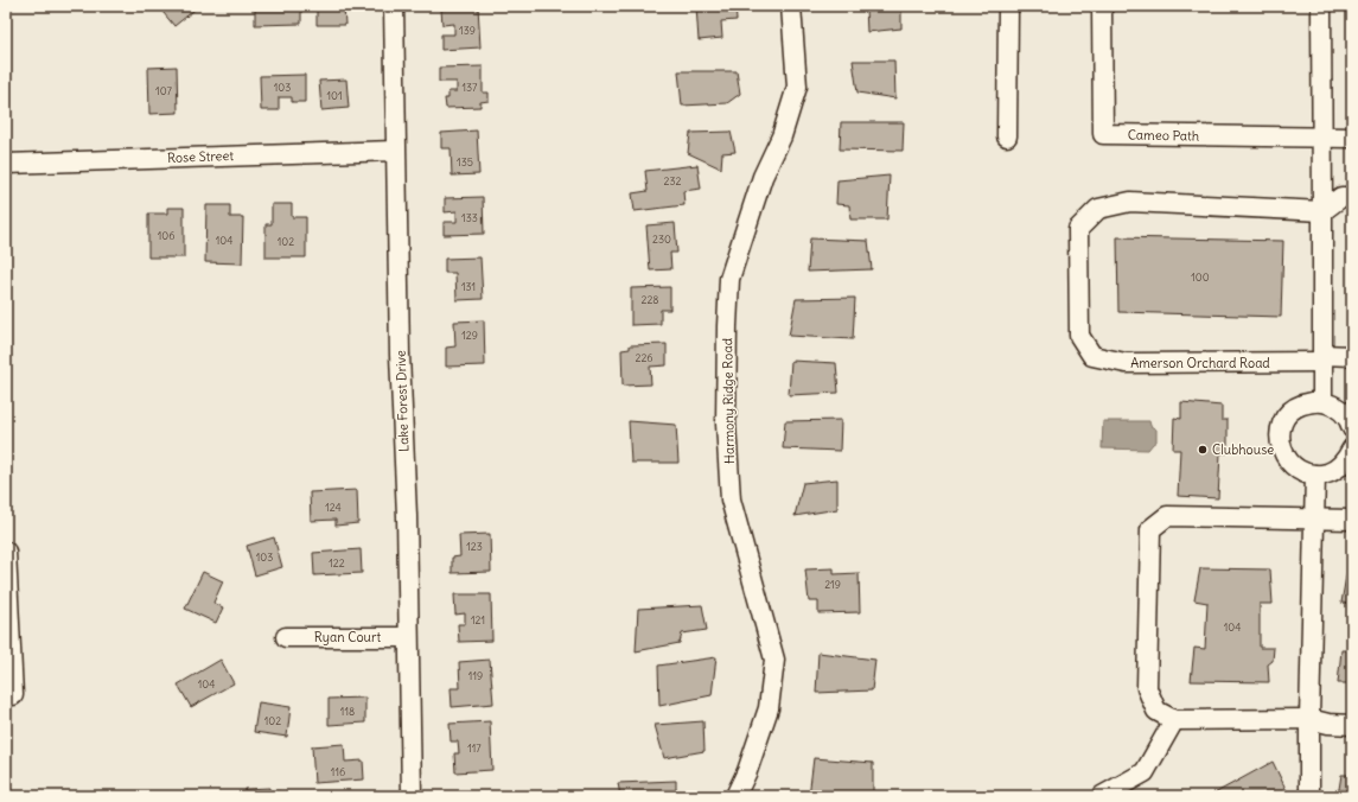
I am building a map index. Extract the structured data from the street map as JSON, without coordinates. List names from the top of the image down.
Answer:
{
  "streets": {
    "street": [
      "Cameo Path",
      "Rose Street",
      "Amerson Orchard Road",
      "Lake Forest Drive",
      "Harmony Ridge Road",
      "Ryan Court"
    ]
  },
  "crossings": [
    ["Rose Street", "Lake Forest Drive"],
    ["Lake Forest Drive", "Ryan Court"]
  ],
  "places": ["Clubhouse"],
  "house_numbers": [
    "139",
    "103",
    "137",
    "107",
    "101",
    "135",
    "232",
    "133",
    "106",
    "230",
    "104",
    "102",
    "100",
    "131",
    "228",
    "129",
    "226",
    "124",
    "123",
    "103",
    "122",
    "219",
    "121",
    "104",
    "119",
    "104",
    "118",
    "102",
    "117",
    "116"
  ]
}
